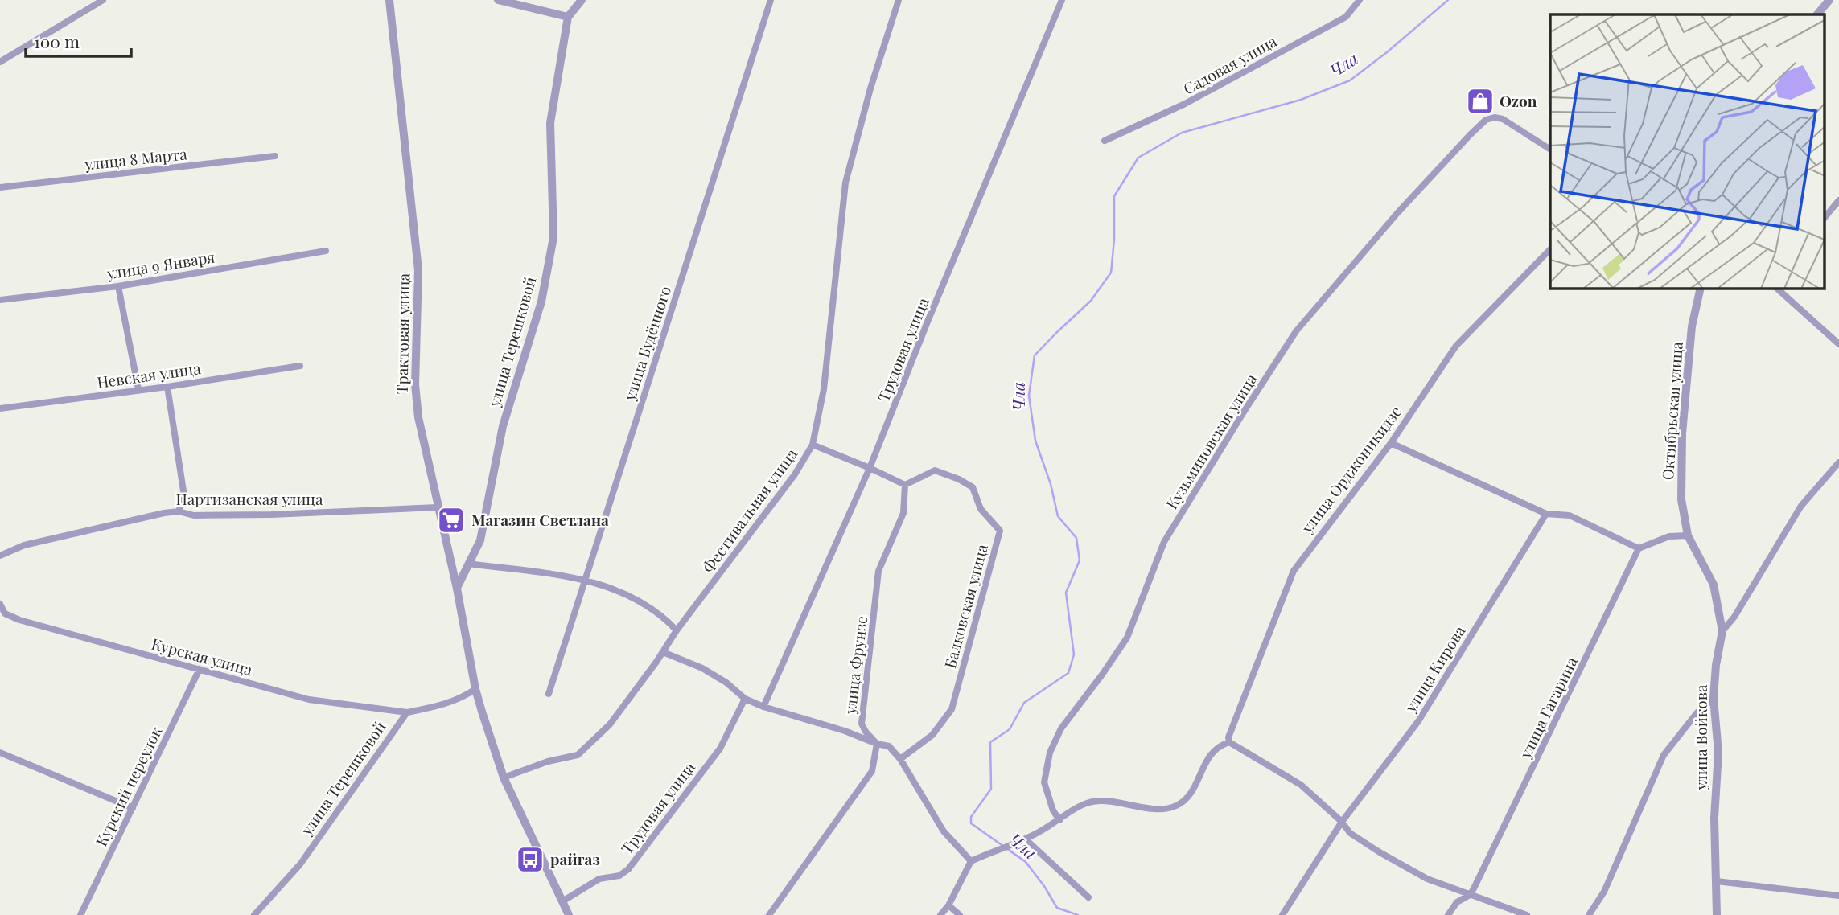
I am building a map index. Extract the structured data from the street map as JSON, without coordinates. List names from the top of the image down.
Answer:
{
  "streets": {
    "street": [
      "Садовая улица",
      "улица 8 Марта",
      "улица 9 Января",
      "Трактовая улица",
      "улица Терешковой",
      "улица Будённого",
      "Трудовая улица",
      "Невская улица",
      "Октябрьская улица",
      "Кузьминовская улица",
      "улица Орджоникидзе",
      "Партизанская улица",
      "Фестивальная улица",
      "Балковская улица",
      "Курская улица",
      "улица Фрунзе",
      "улица Кирова",
      "улица Гагарина",
      "улица Войкова",
      "Курский переулок"
    ]
  },
  "crossings": [
    ["Трактовая улица", "улица Терешковой"],
    ["Трактовая улица", "Трудовая улица"],
    ["Трактовая улица", "Партизанская улица"],
    ["Трактовая улица", "Фестивальная улица"],
    ["улица Терешковой", "Курская улица"],
    ["Октябрьская улица", "улица Войкова"],
    ["Балковская улица", "улица Фрунзе"],
    ["Курская улица", "Курский переулок"]
  ],
  "water": ["Чла"],
  "places": {
    "shop": ["Ozon"],
    "supermarket": ["Магазин Светлана"],
    "bus stop": ["райгаз"]
  },
  "scale_bar": "100 m"
}
